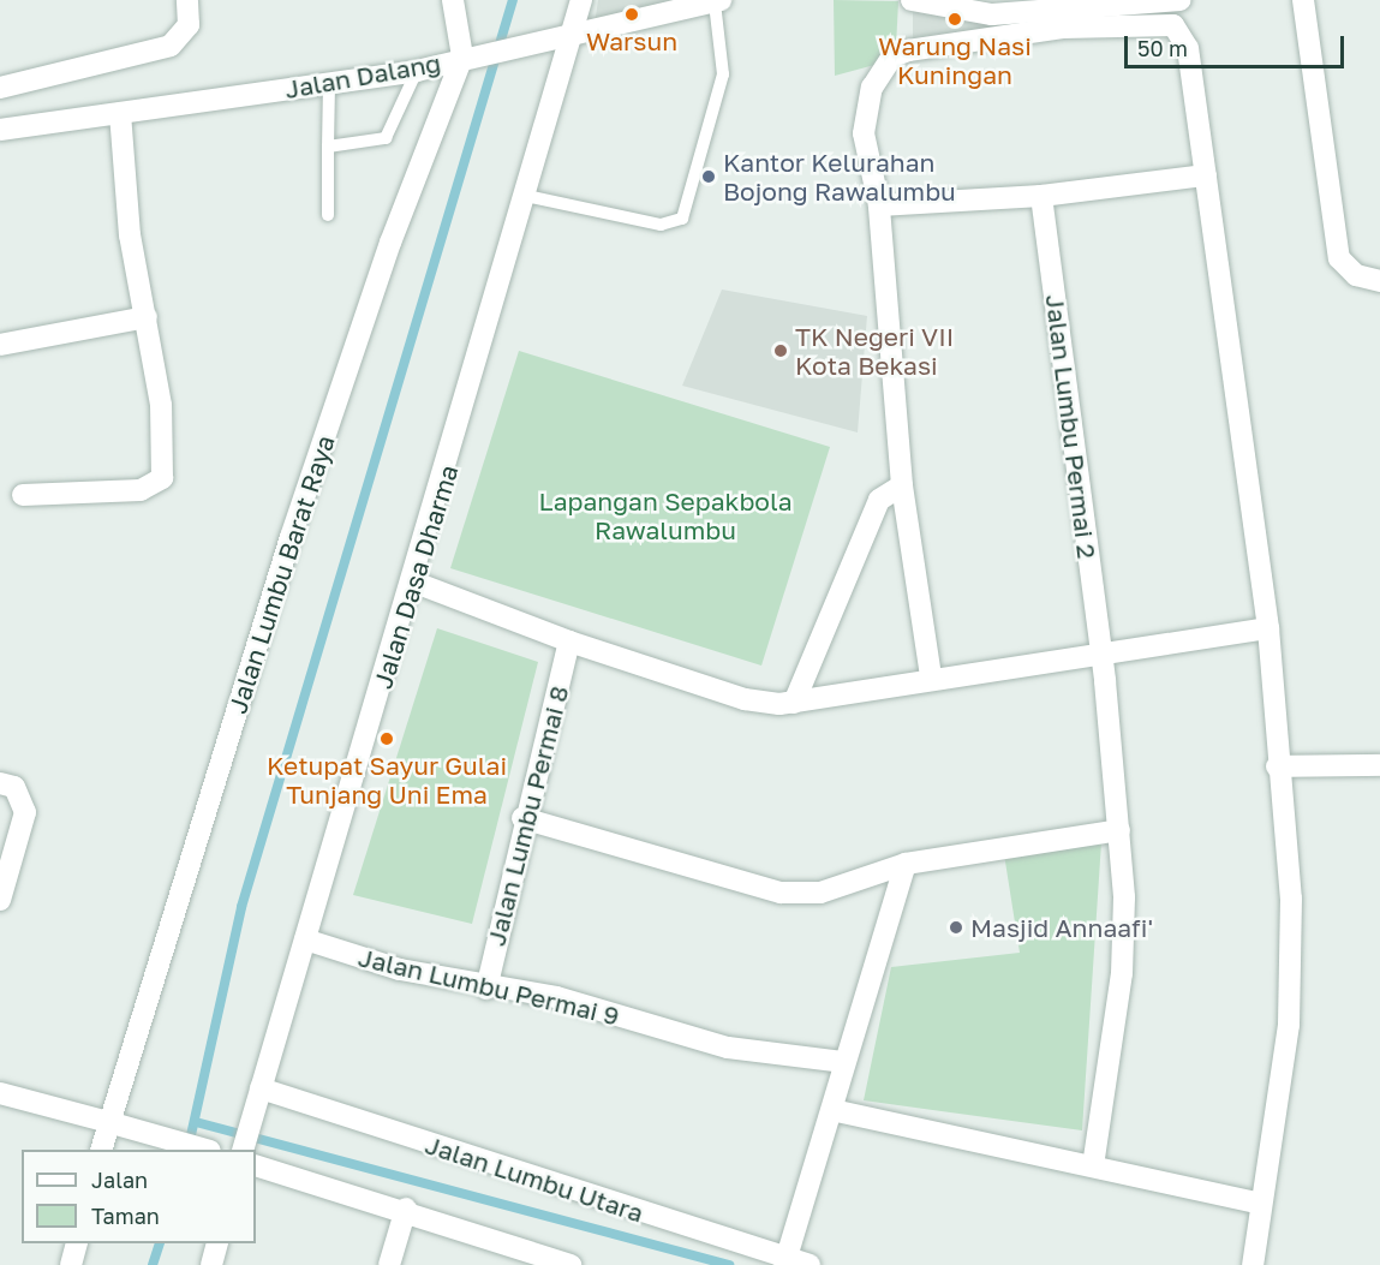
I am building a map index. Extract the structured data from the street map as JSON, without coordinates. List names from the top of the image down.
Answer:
{
  "streets": {
    "street": [
      "Jalan Dalang",
      "Jalan Lumbu Permai 2",
      "Jalan Lumbu Barat Raya",
      "Jalan Dasa Dharma",
      "Jalan Lumbu Permai 8",
      "Jalan Lumbu Permai 9",
      "Jalan Lumbu Utara"
    ]
  },
  "crossings": [
    ["Jalan Dalang", "Jalan Lumbu Barat Raya"],
    ["Jalan Dalang", "Jalan Dasa Dharma"],
    ["Jalan Dasa Dharma", "Jalan Lumbu Permai 9"],
    ["Jalan Dasa Dharma", "Jalan Lumbu Utara"],
    ["Jalan Lumbu Permai 8", "Jalan Lumbu Permai 9"]
  ],
  "parks": ["Lapangan Sepakbola Rawalumbu"],
  "places": [
    "Warsun",
    "Warung Nasi Kuningan",
    "Kantor Kelurahan Bojong Rawalumbu",
    "TK Negeri VII Kota Bekasi",
    "Ketupat Sayur Gulai Tunjang Uni Ema",
    "Masjid Annaafi'"
  ],
  "legend": ["Jalan", "Taman"],
  "scale_bar": "50 m"
}
